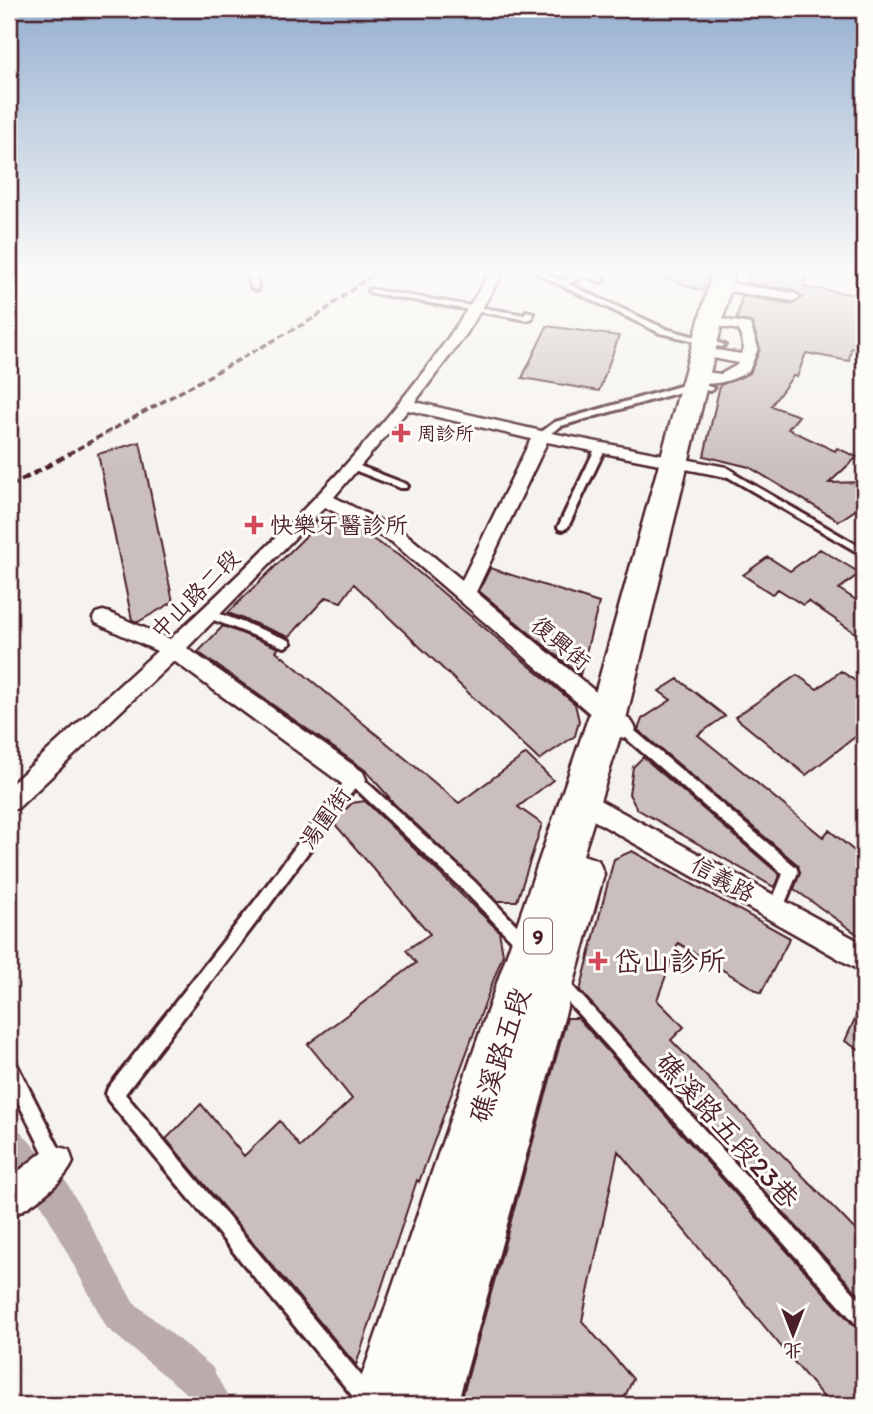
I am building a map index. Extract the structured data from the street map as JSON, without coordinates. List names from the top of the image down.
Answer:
{
  "streets": {
    "main road": ["9", "礁溪路五段"],
    "street": [
      "中山路二段",
      "復興街",
      "湯圍街",
      "信義路"
    ],
    "lane": ["礁溪路五段23巷"]
  },
  "crossings": [
    ["中山路二段", "復興街"],
    ["中山路二段", "湯圍街"],
    ["復興街", "礁溪路五段"],
    ["湯圍街", "礁溪路五段23巷"],
    ["信義路", "礁溪路五段"],
    ["9", "礁溪路五段"],
    ["礁溪路五段", "礁溪路五段23巷"]
  ],
  "places": {
    "health": ["周診所", "快樂牙醫診所", "岱山診所"]
  },
  "north": "bottom"
}
